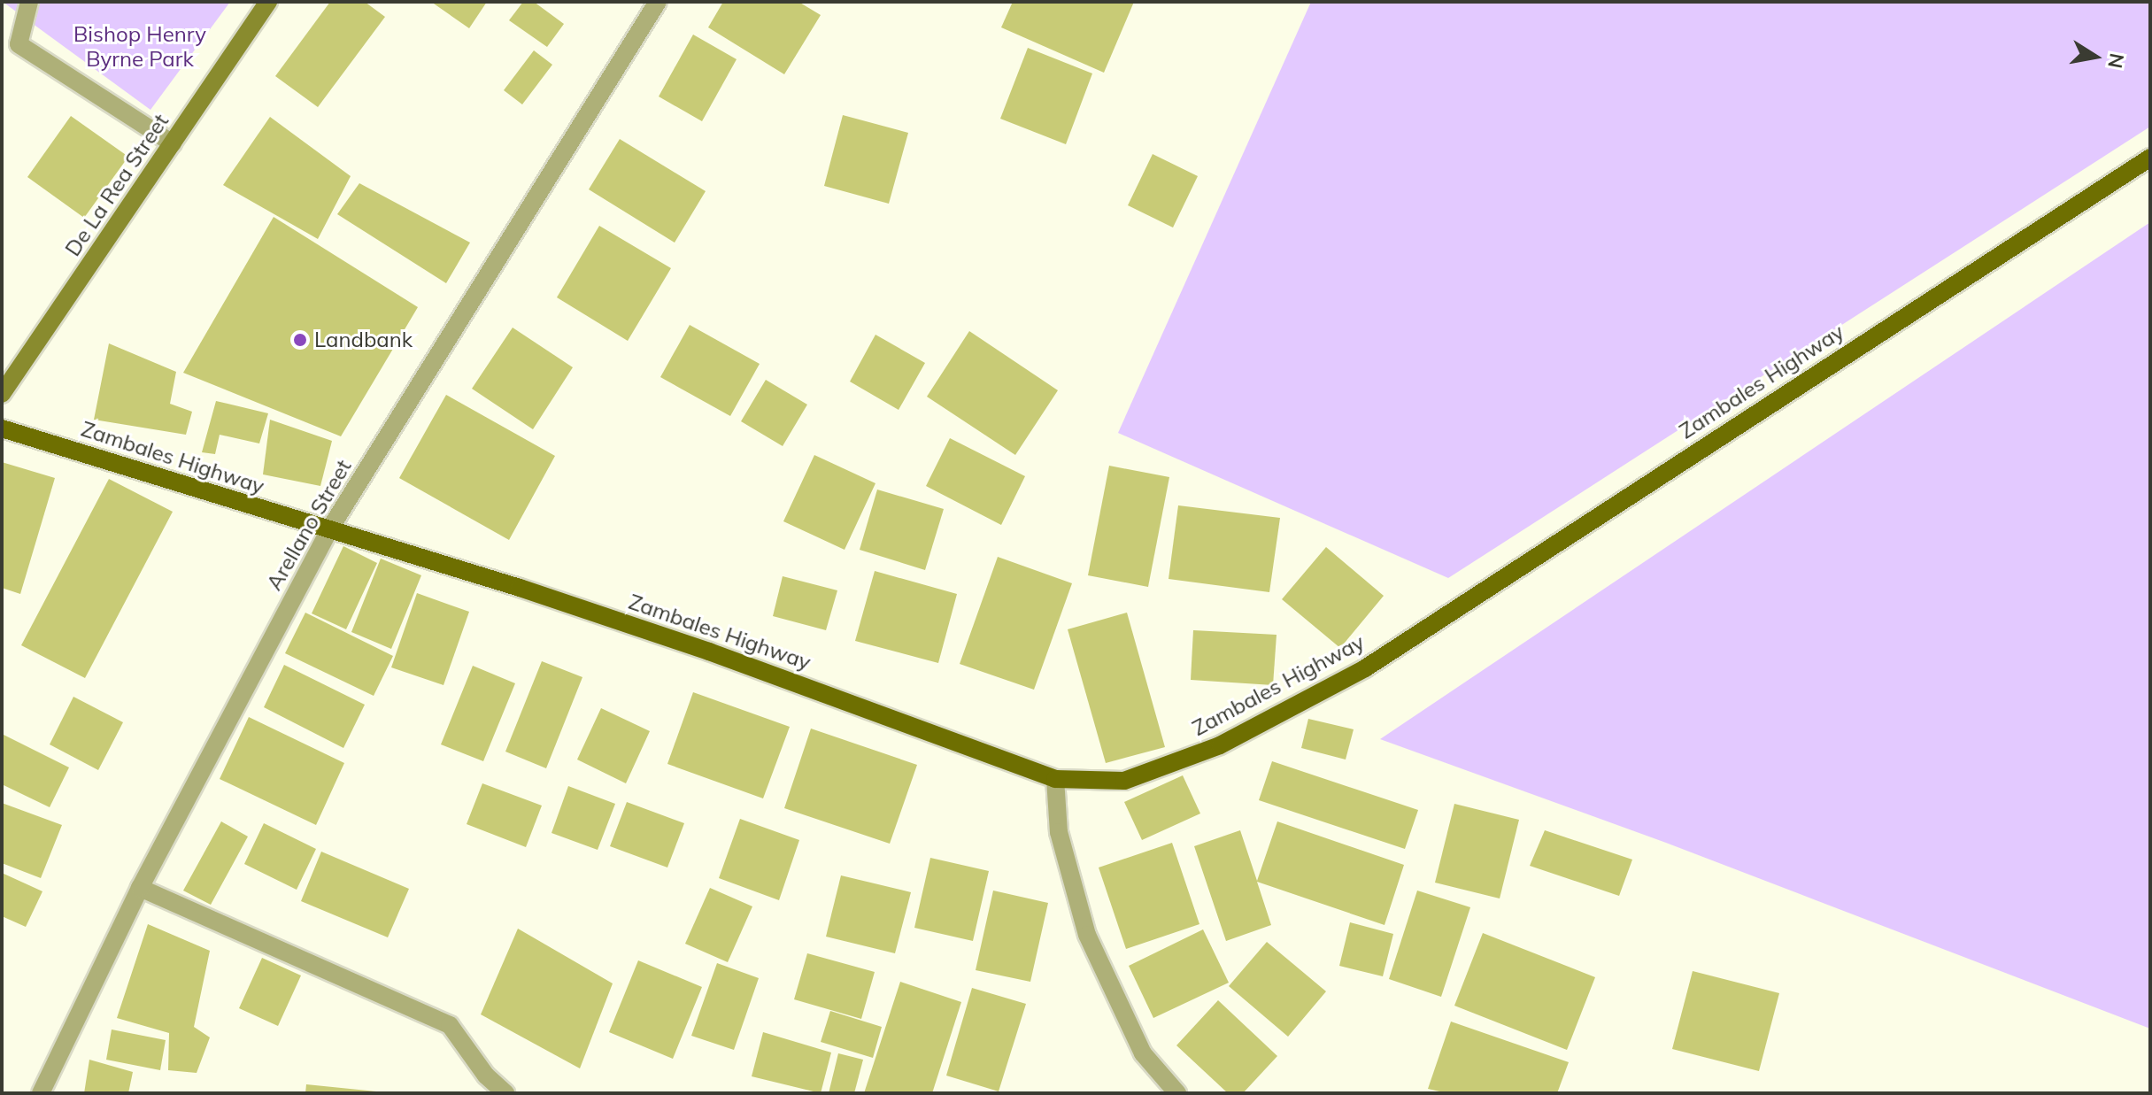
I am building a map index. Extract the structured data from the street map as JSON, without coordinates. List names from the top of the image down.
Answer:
{
  "streets": {
    "main road": ["De La Rea Street", "Zambales Highway"],
    "street": ["Arellano Street"]
  },
  "crossings": [
    ["Zambales Highway", "Arellano Street"]
  ],
  "parks": ["Bishop Henry Byrne Park"],
  "places": ["Landbank"],
  "north": "right"
}
